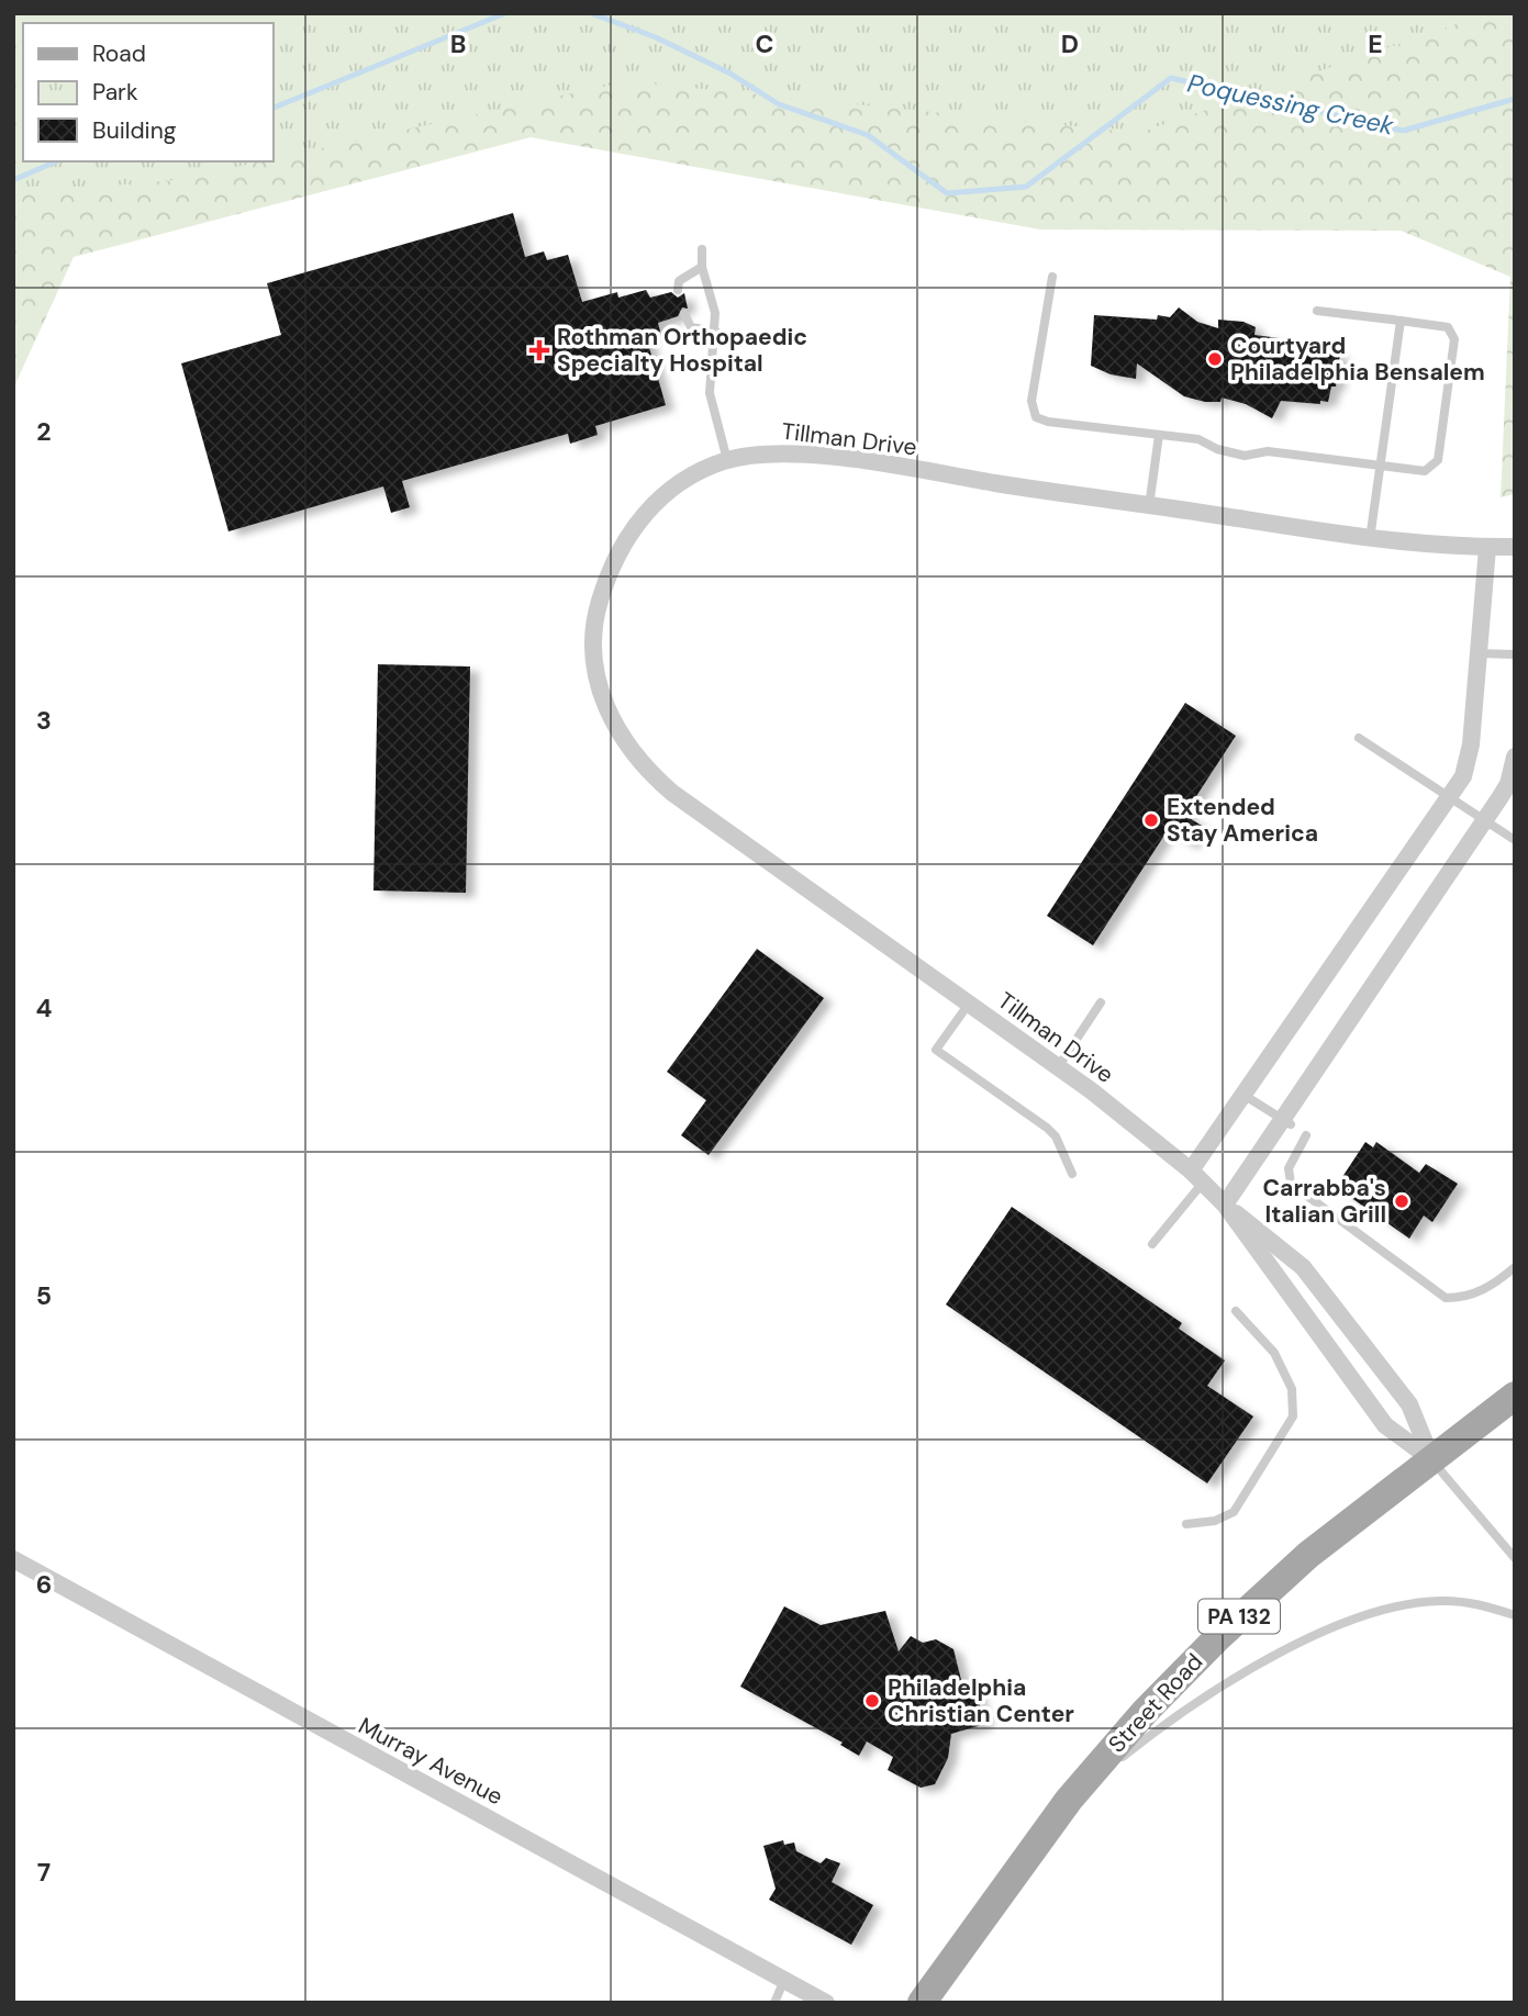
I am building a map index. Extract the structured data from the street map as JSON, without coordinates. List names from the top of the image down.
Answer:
{
  "streets": {
    "main road": ["PA 132", "Street Road"],
    "street": ["Tillman Drive", "Murray Avenue"]
  },
  "crossings": [
    ["Tillman Drive", "Street Road"]
  ],
  "water": ["Poquessing Creek"],
  "places": {
    "health": ["Rothman Orthopaedic Specialty Hospital"],
    "other": [
      "Courtyard Philadelphia Bensalem",
      "Extended Stay America",
      "Carrabba's Italian Grill",
      "Philadelphia Christian Center"
    ]
  },
  "legend": ["Road", "Park", "Building"],
  "grid": {
    "columns": [
      "B",
      "C",
      "D",
      "E"
    ],
    "rows": [
      "2",
      "3",
      "4",
      "5",
      "6",
      "7"
    ]
  }
}
